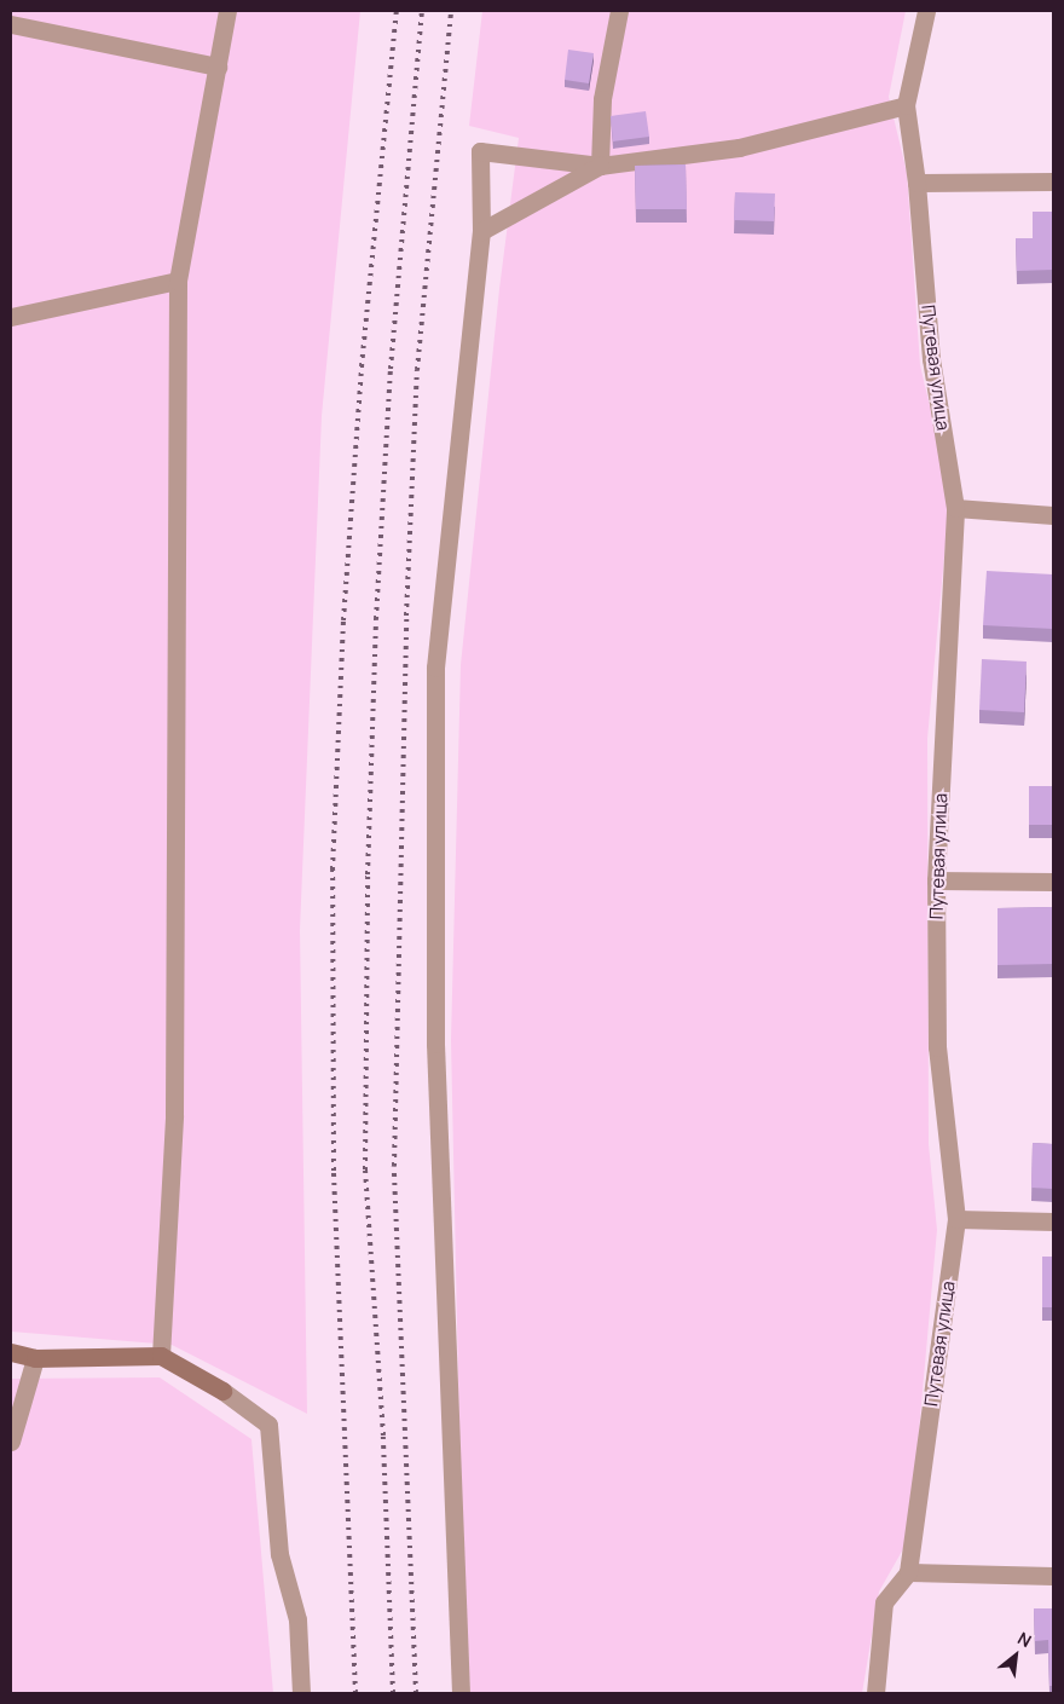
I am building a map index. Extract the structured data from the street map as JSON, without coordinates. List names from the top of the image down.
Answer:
{
  "streets": {
    "street": ["Путевая улица"]
  },
  "north": "top right"
}
